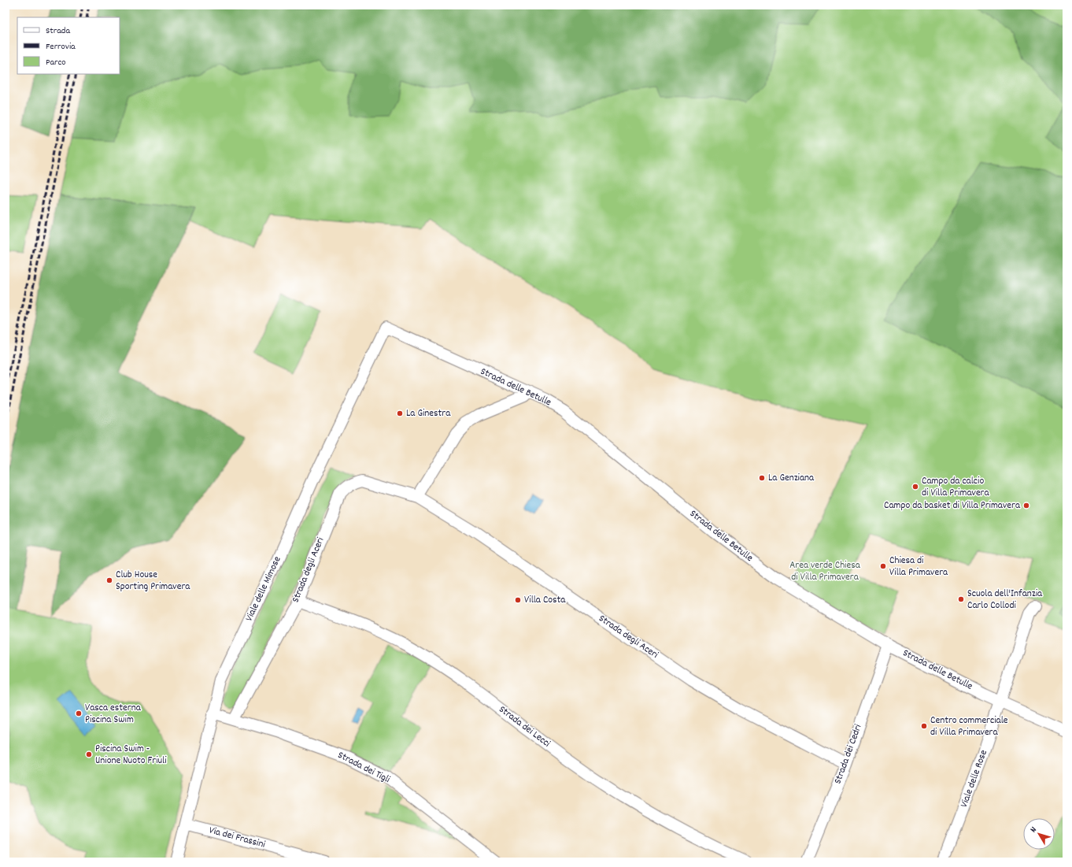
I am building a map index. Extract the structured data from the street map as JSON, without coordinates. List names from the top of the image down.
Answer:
{
  "streets": {
    "street": [
      "Strada delle Betulle",
      "Strada degli Aceri",
      "Viale delle Mimose",
      "Strada dei Lecci",
      "Strada dei Cedri",
      "Strada dei Tigli",
      "Viale delle Rose",
      "Via dei Frassini"
    ]
  },
  "crossings": [
    ["Strada delle Betulle", "Viale delle Mimose"],
    ["Strada delle Betulle", "Strada dei Cedri"],
    ["Strada delle Betulle", "Viale delle Rose"],
    ["Strada degli Aceri", "Strada dei Lecci"],
    ["Strada degli Aceri", "Strada dei Cedri"],
    ["Strada degli Aceri", "Strada dei Tigli"],
    ["Viale delle Mimose", "Strada dei Tigli"],
    ["Viale delle Mimose", "Via dei Frassini"]
  ],
  "parks": ["Area verde Chiesa di Villa Primavera"],
  "places": [
    "La Ginestra",
    "La Genziana",
    "Campo da calcio di Villa Primavera",
    "Campo da basket di Villa Primavera",
    "Chiesa di Villa Primavera",
    "Club House Sporting Primavera",
    "Scuola dell'Infanzia Carlo Collodi",
    "Villa Costa",
    "Vasca esterna Piscina Swim",
    "Centro commerciale di Villa Primavera",
    "Piscina Swim - Unione Nuoto Friuli"
  ],
  "legend": ["Strada", "Ferrovia", "Parco"],
  "north": "top left"
}
